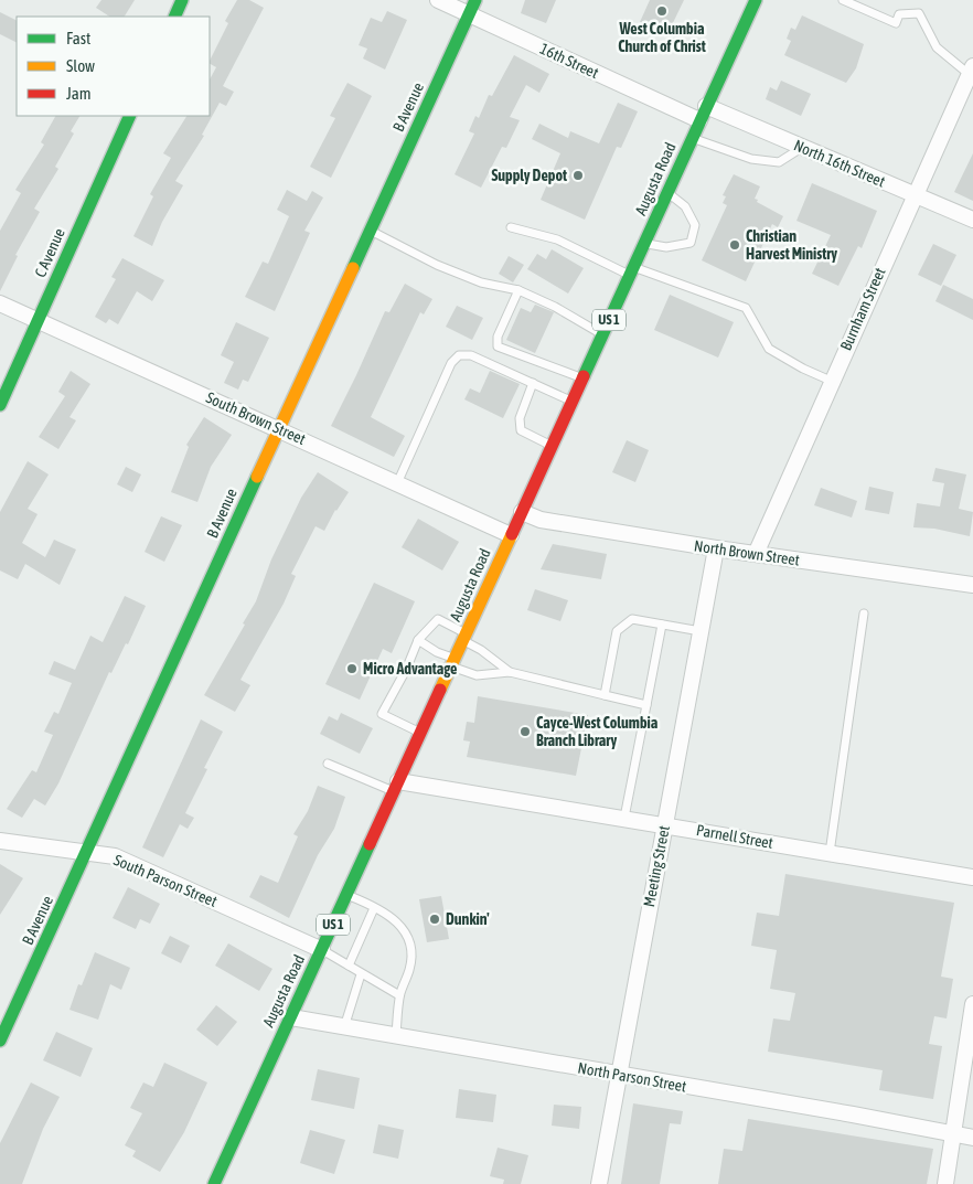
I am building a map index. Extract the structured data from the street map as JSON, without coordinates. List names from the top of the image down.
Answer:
{
  "streets": {
    "street": [
      "16th Street",
      "B Avenue",
      "North 16th Street",
      "Augusta Road",
      "C Avenue",
      "Burnham Street",
      "US 1",
      "South Brown Street",
      "North Brown Street",
      "Parnell Street",
      "Meeting Street",
      "South Parson Street",
      "North Parson Street"
    ]
  },
  "crossings": [
    ["16th Street", "B Avenue"],
    ["16th Street", "Augusta Road"],
    ["B Avenue", "South Brown Street"],
    ["B Avenue", "South Parson Street"],
    ["North 16th Street", "Augusta Road"],
    ["North 16th Street", "Burnham Street"],
    ["Augusta Road", "South Brown Street"],
    ["Augusta Road", "North Brown Street"],
    ["Augusta Road", "Parnell Street"],
    ["Augusta Road", "South Parson Street"],
    ["Augusta Road", "North Parson Street"],
    ["C Avenue", "South Brown Street"],
    ["Burnham Street", "North Brown Street"],
    ["North Brown Street", "Meeting Street"],
    ["Parnell Street", "Meeting Street"],
    ["Meeting Street", "North Parson Street"]
  ],
  "places": [
    "West Columbia Church of Christ",
    "Supply Depot",
    "Christian Harvest Ministry",
    "Micro Advantage",
    "Cayce-West Columbia Branch Library",
    "Dunkin'"
  ],
  "legend": ["Fast", "Slow", "Jam"]
}
